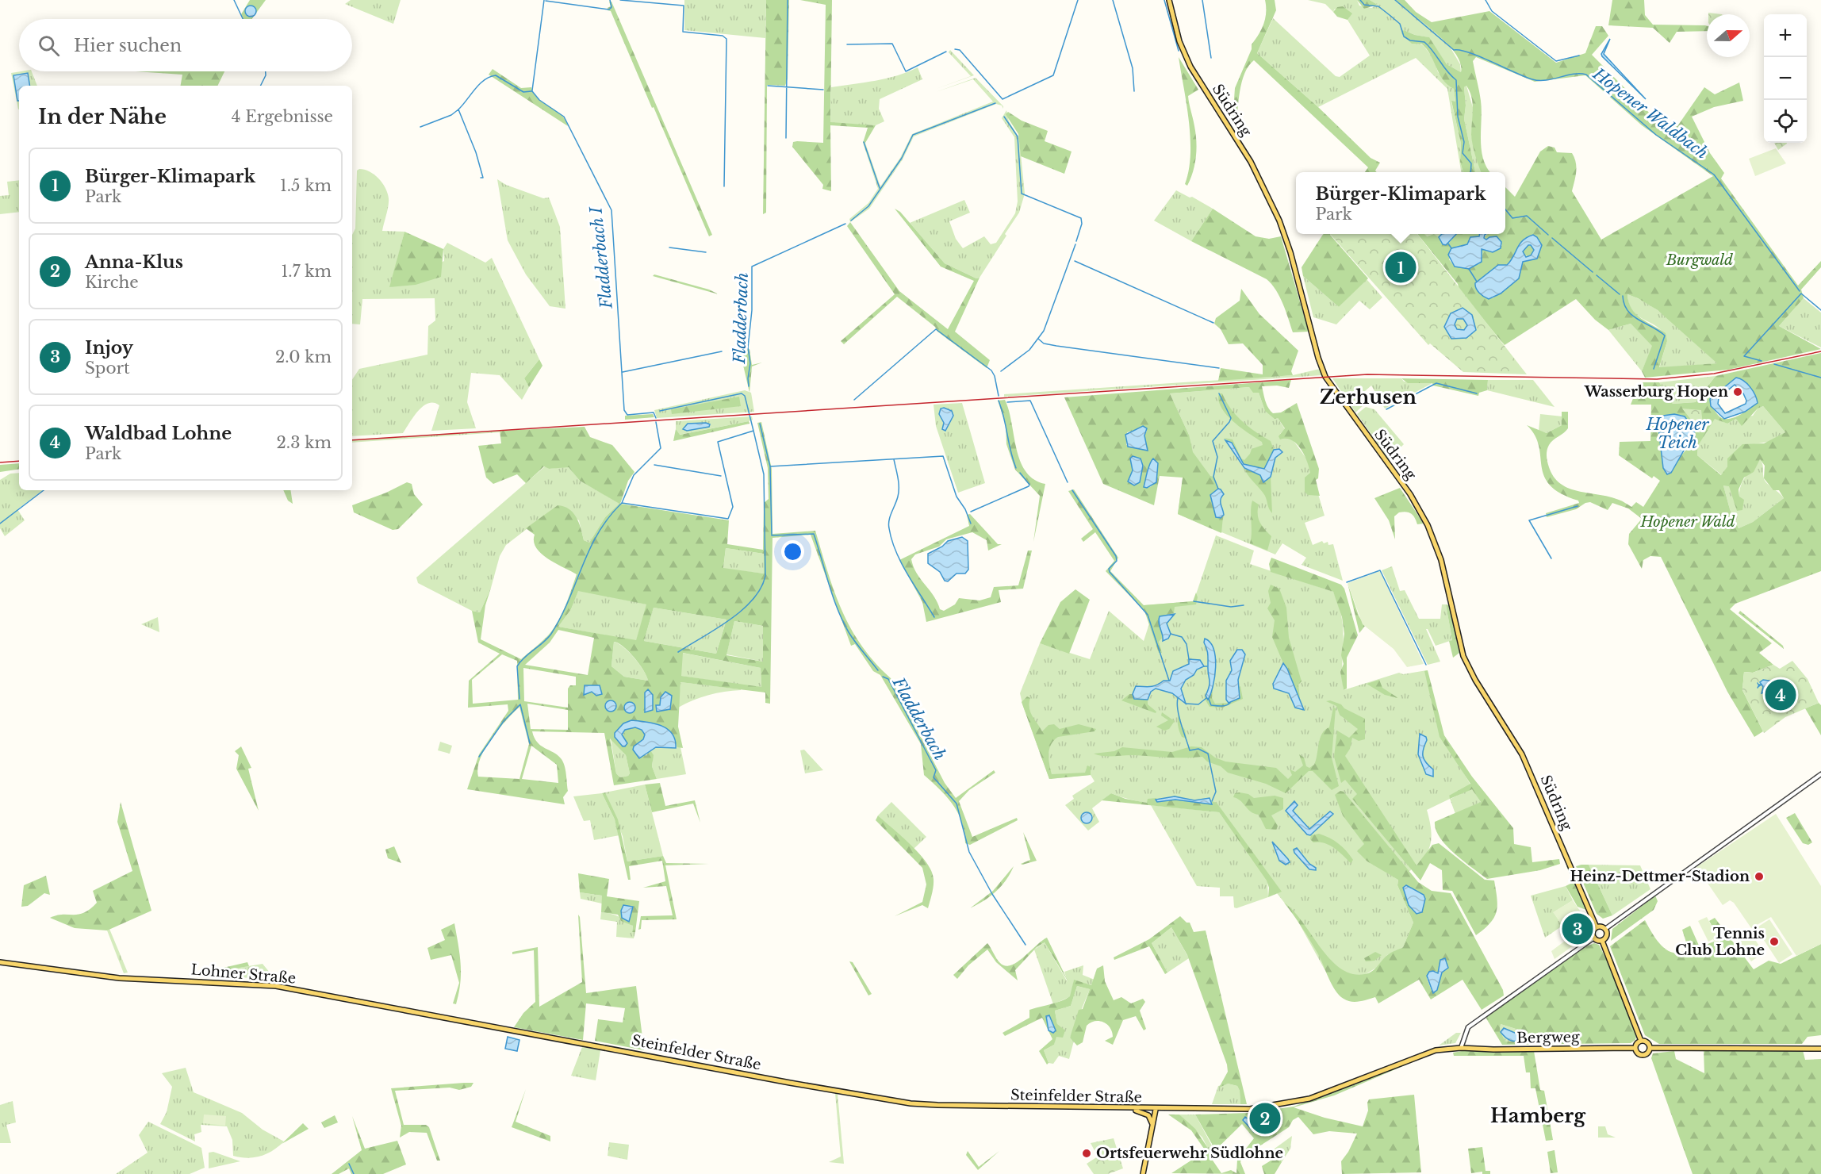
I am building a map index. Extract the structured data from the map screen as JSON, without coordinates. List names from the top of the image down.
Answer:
{
  "streets": {
    "main road": [
      "Südring",
      "Lohner Straße",
      "Bergweg",
      "Steinfelder Straße"
    ]
  },
  "crossings": [
    ["Lohner Straße", "Steinfelder Straße"],
    ["Bergweg", "Steinfelder Straße"]
  ],
  "districts": ["Zerhusen", "Hamberg"],
  "water": [
    "Hopener Waldbach",
    "Fladderbach I",
    "Fladderbach",
    "Hopener Teich"
  ],
  "parks": ["Burgwald", "Hopener Wald"],
  "places": [
    "Wasserburg Hopen",
    "Heinz-Dettmer-Stadion",
    "Tennis Club Lohne",
    "Ortsfeuerwehr Südlohne"
  ],
  "north": "right",
  "page": {
    "map_buttons": ["+", "−"],
    "search": "Hier suchen",
    "heading": ["In der Nähe", "4 Ergebnisse"],
    "list": [
      {
        "mark": "1",
        "name": "Bürger-Klimapark",
        "note": "Park",
        "value": "1.5 km"
      },
      {
        "mark": "2",
        "name": "Anna-Klus",
        "note": "Kirche",
        "value": "1.7 km"
      },
      {
        "mark": "3",
        "name": "Injoy",
        "note": "Sport",
        "value": "2.0 km"
      },
      {
        "mark": "4",
        "name": "Waldbad Lohne",
        "note": "Park",
        "value": "2.3 km"
      }
    ],
    "popup": ["Bürger-Klimapark", "Park"],
    "pins": [
      "1",
      "4",
      "3",
      "2"
    ]
  }
}
